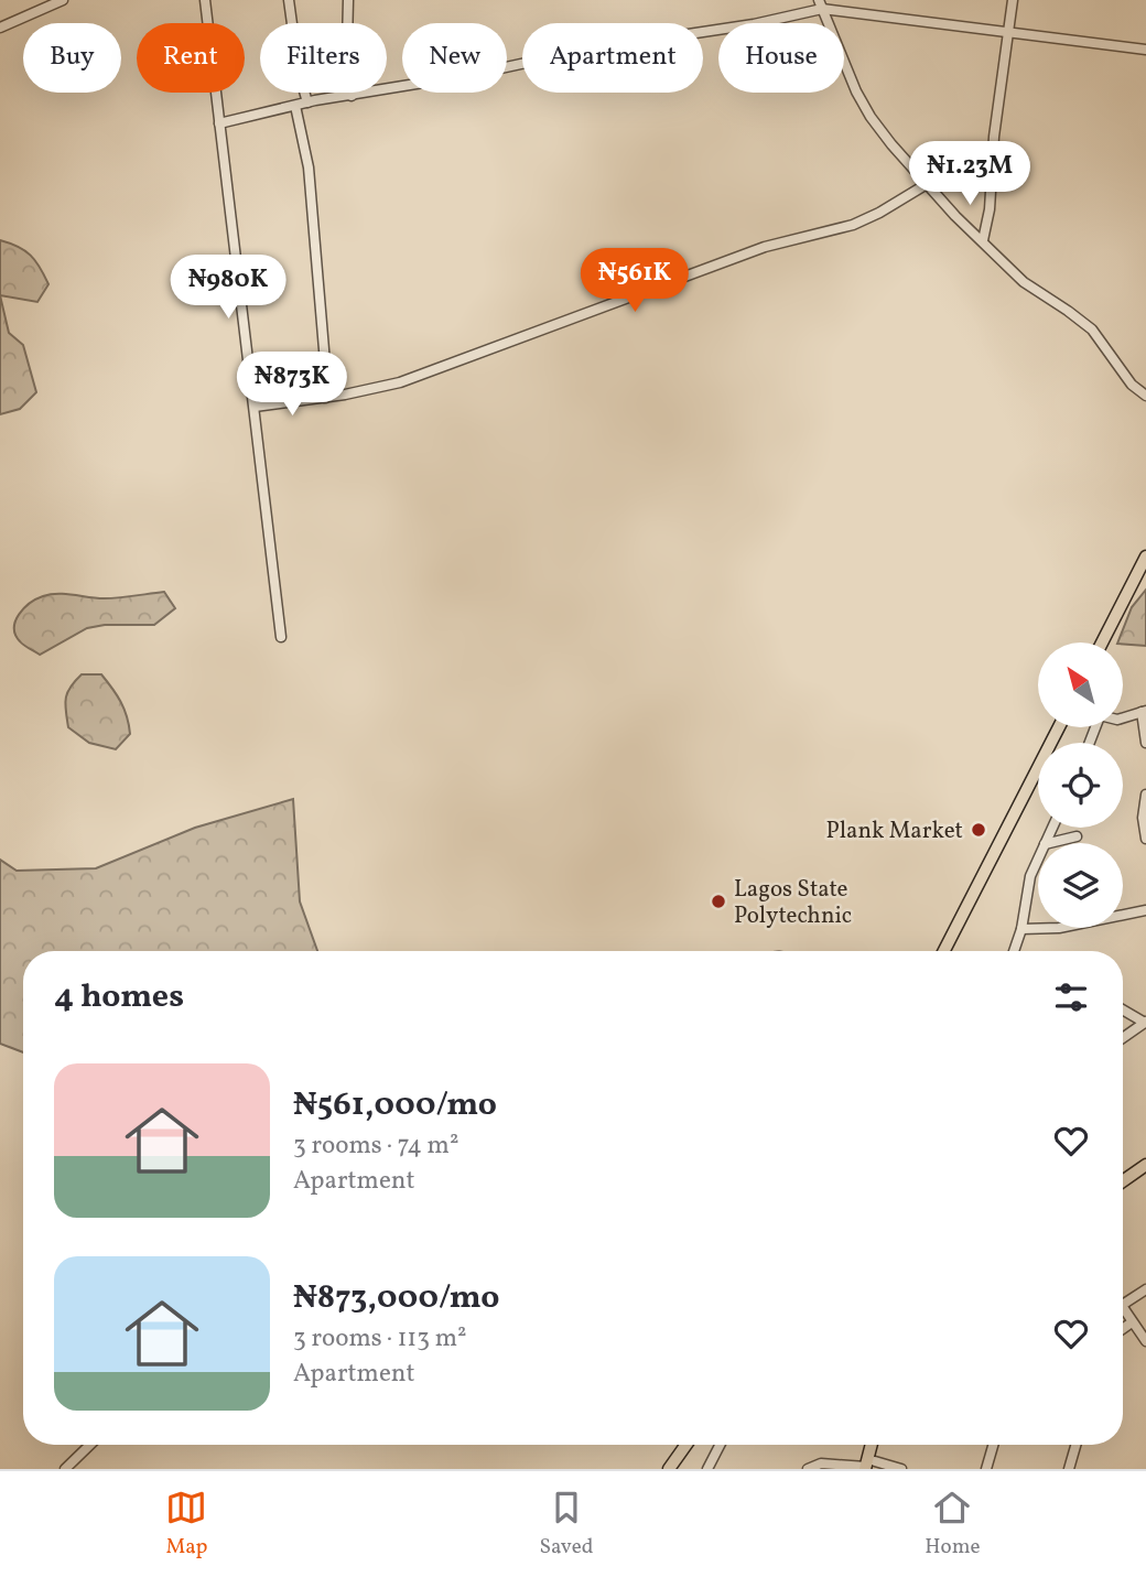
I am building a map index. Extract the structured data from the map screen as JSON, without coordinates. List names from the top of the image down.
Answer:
{
  "places": ["Plank Market", "Lagos State Polytechnic"],
  "north": "top left",
  "page": {
    "chip": [
      "Buy",
      "Rent",
      "Filters",
      "New",
      "Apartment",
      "House"
    ],
    "price": [
      "₦1.23M",
      "₦561K",
      "₦980K",
      "₦873K"
    ],
    "heading": "4 homes",
    "list": [
      {
        "name": "₦561,000/mo",
        "note": "3 rooms · 74 m² · Apartment"
      },
      {
        "name": "₦873,000/mo",
        "note": "3 rooms · 113 m² · Apartment"
      }
    ],
    "tabs": ["Map", "Saved", "Home"]
  }
}
